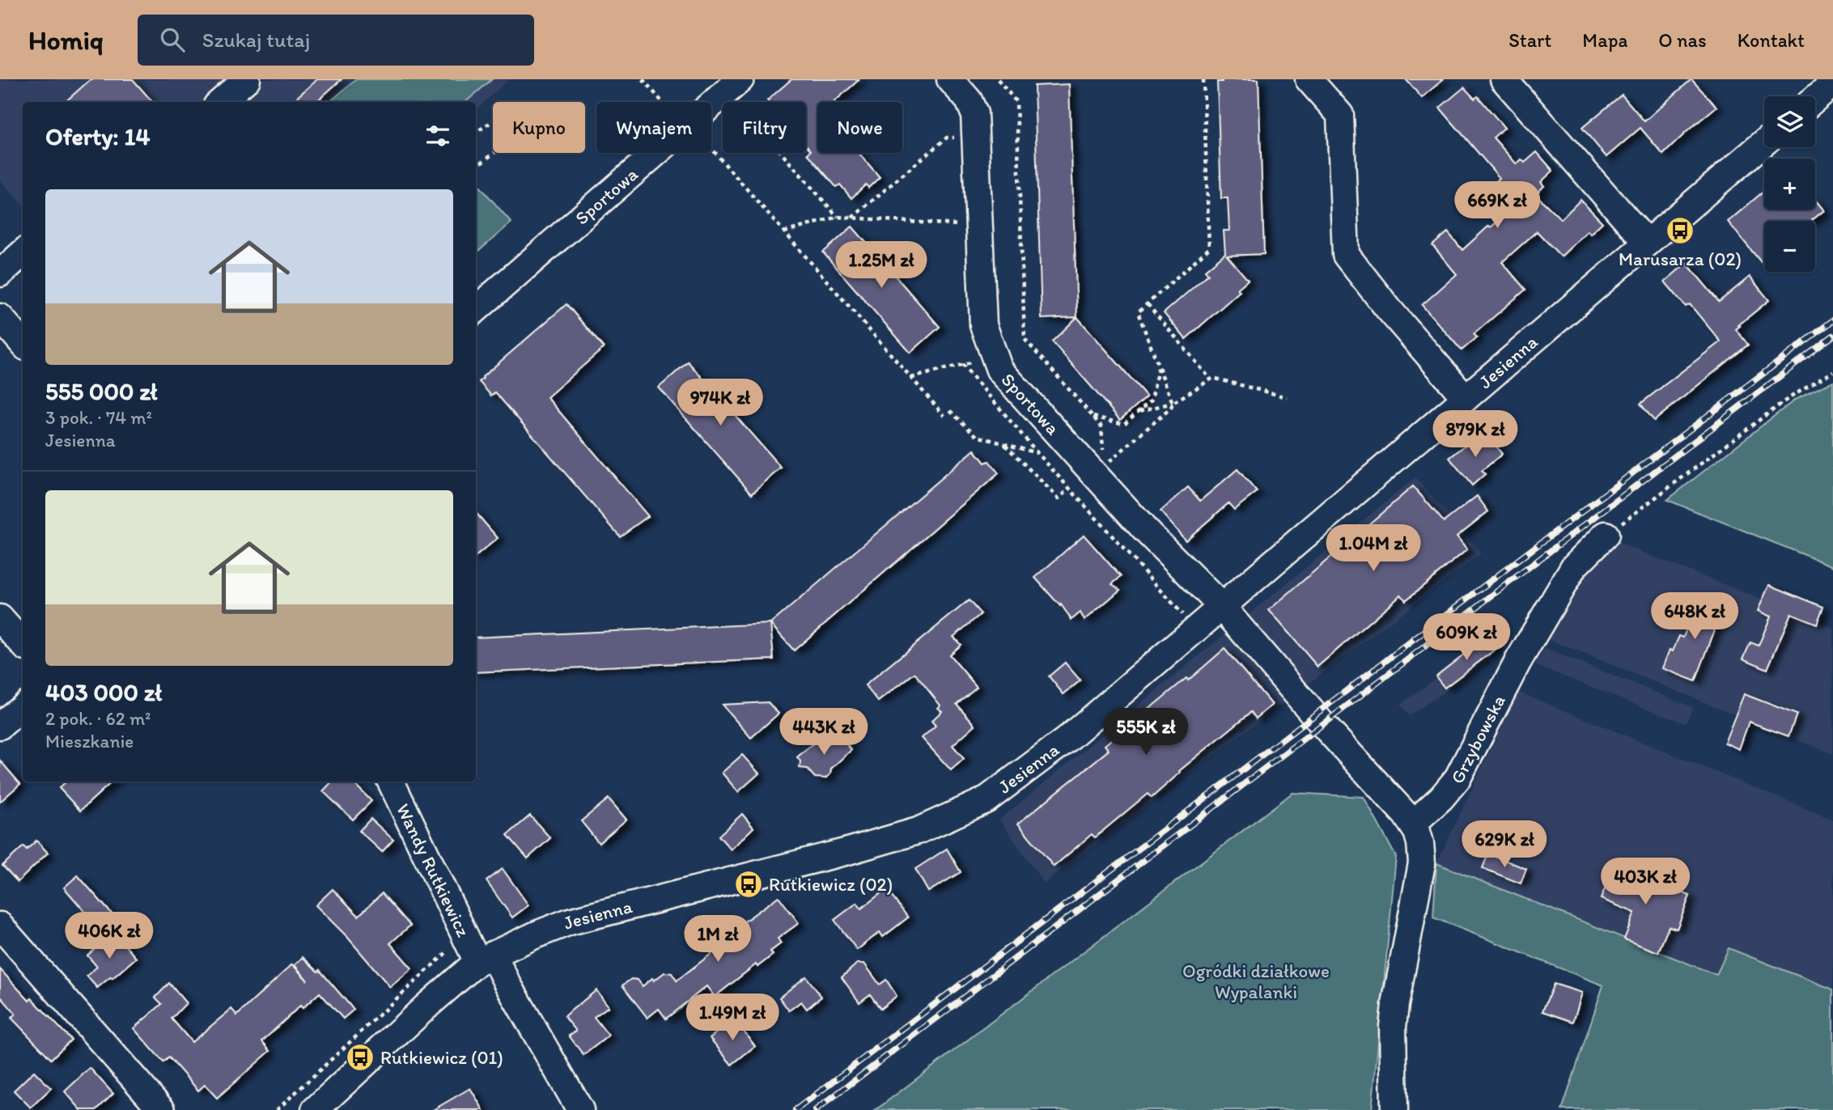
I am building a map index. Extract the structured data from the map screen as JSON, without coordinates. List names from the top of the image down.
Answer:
{
  "streets": {
    "street": [
      "Sportowa",
      "Jesienna",
      "Grzybowska",
      "Wandy Rutkiewicz"
    ]
  },
  "crossings": [
    ["Sportowa", "Jesienna"],
    ["Jesienna", "Wandy Rutkiewicz"]
  ],
  "parks": ["Ogródki działkowe Wypalanki"],
  "places": {
    "bus stop": ["Marusarza (02)", "Rutkiewicz (02)", "Rutkiewicz (01)"]
  },
  "page": {
    "header": "Homiq",
    "search": "Szukaj tutaj",
    "nav": [
      "Start",
      "Mapa",
      "O nas",
      "Kontakt"
    ],
    "map_buttons": ["+", "−"],
    "chip": [
      "Kupno",
      "Wynajem",
      "Filtry",
      "Nowe"
    ],
    "heading": "Oferty: 14",
    "list": [
      {
        "name": "555 000 zł",
        "note": "3 pok. · 74 m² · Jesienna"
      },
      {
        "name": "403 000 zł",
        "note": "2 pok. · 62 m² · Mieszkanie"
      }
    ],
    "price": [
      "669K zł",
      "1.25M zł",
      "974K zł",
      "879K zł",
      "1.04M zł",
      "648K zł",
      "609K zł",
      "443K zł",
      "555K zł",
      "629K zł",
      "403K zł",
      "406K zł",
      "1M zł",
      "1.49M zł"
    ]
  }
}
